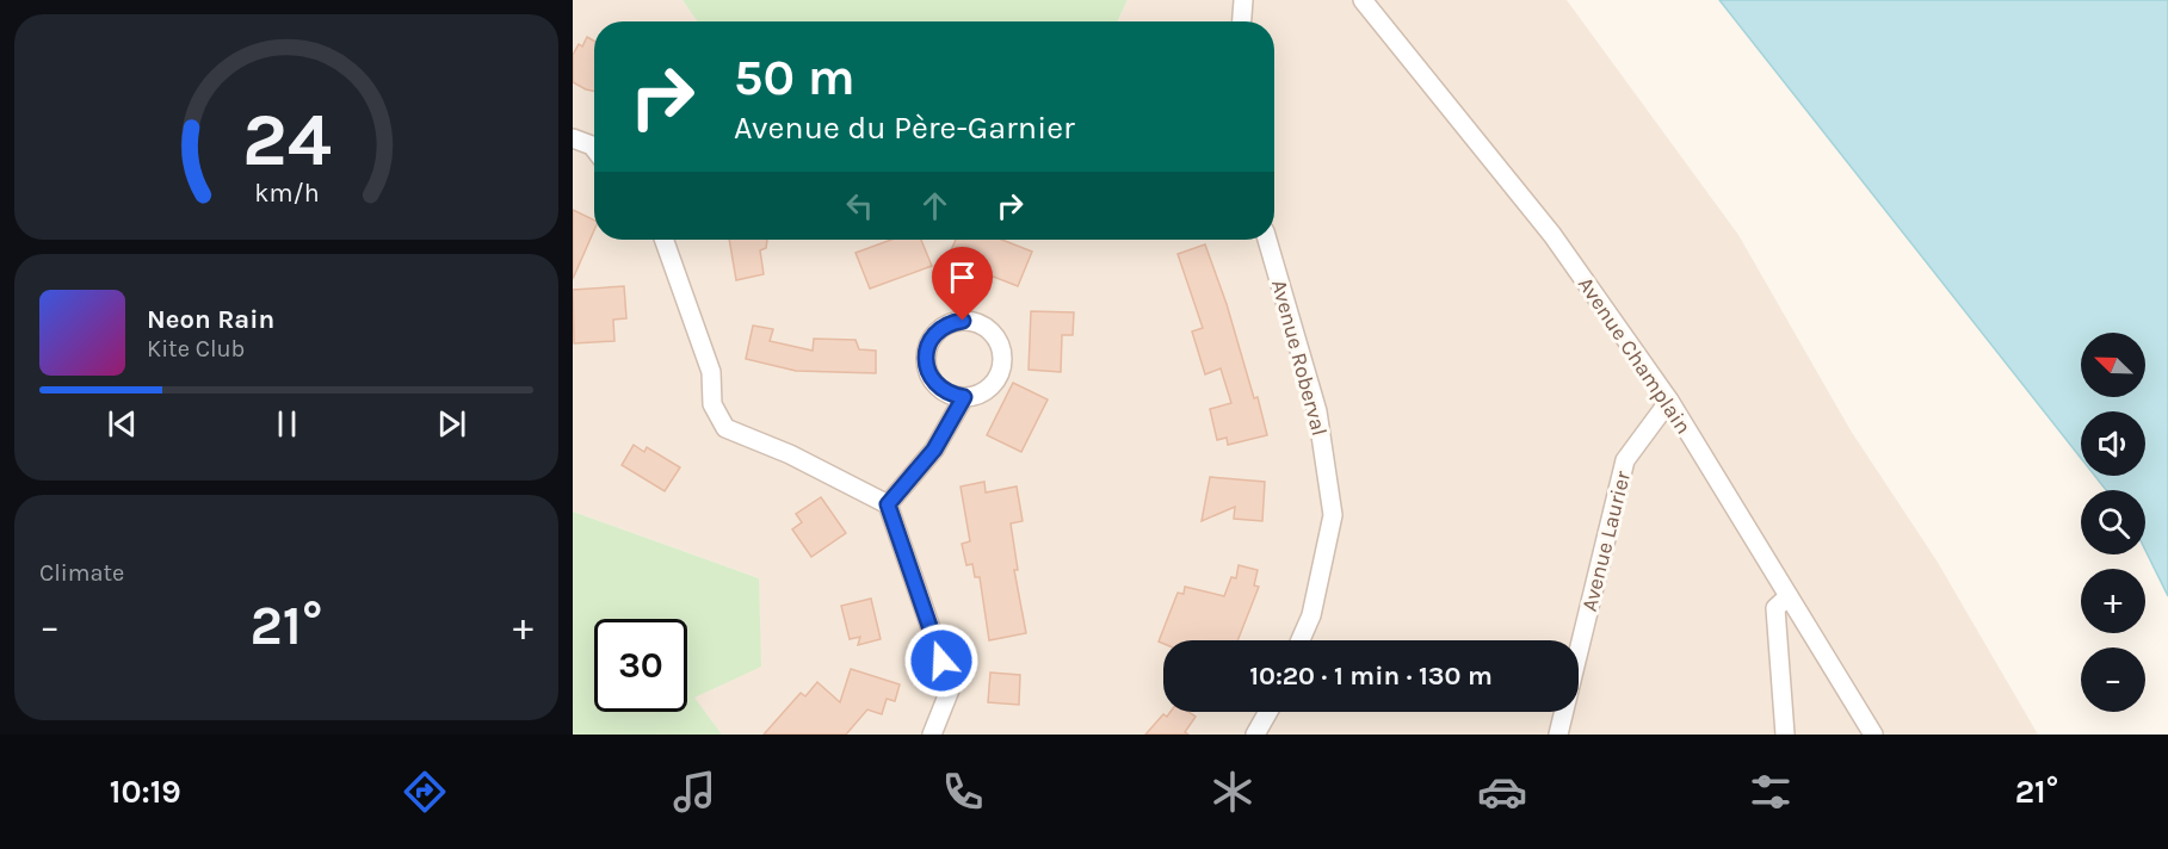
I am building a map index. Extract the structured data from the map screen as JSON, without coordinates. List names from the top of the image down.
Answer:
{
  "streets": {
    "street": ["Avenue Champlain", "Avenue Roberval", "Avenue Laurier"]
  },
  "crossings": [
    ["Avenue Champlain", "Avenue Laurier"]
  ],
  "north": "top left",
  "page": {
    "turn": ["50 m", "Avenue du Père-Garnier"],
    "song": ["Neon Rain", "Kite Club"],
    "map_buttons": ["+", "−"],
    "tile": "Climate",
    "heat": ["−", "21°", "+"],
    "limit": "30",
    "trip": "10:20 · 1 min · 130 m",
    "tabs": ["10:19", "21°"],
    "gauge": ["24", "km/h"]
  }
}
